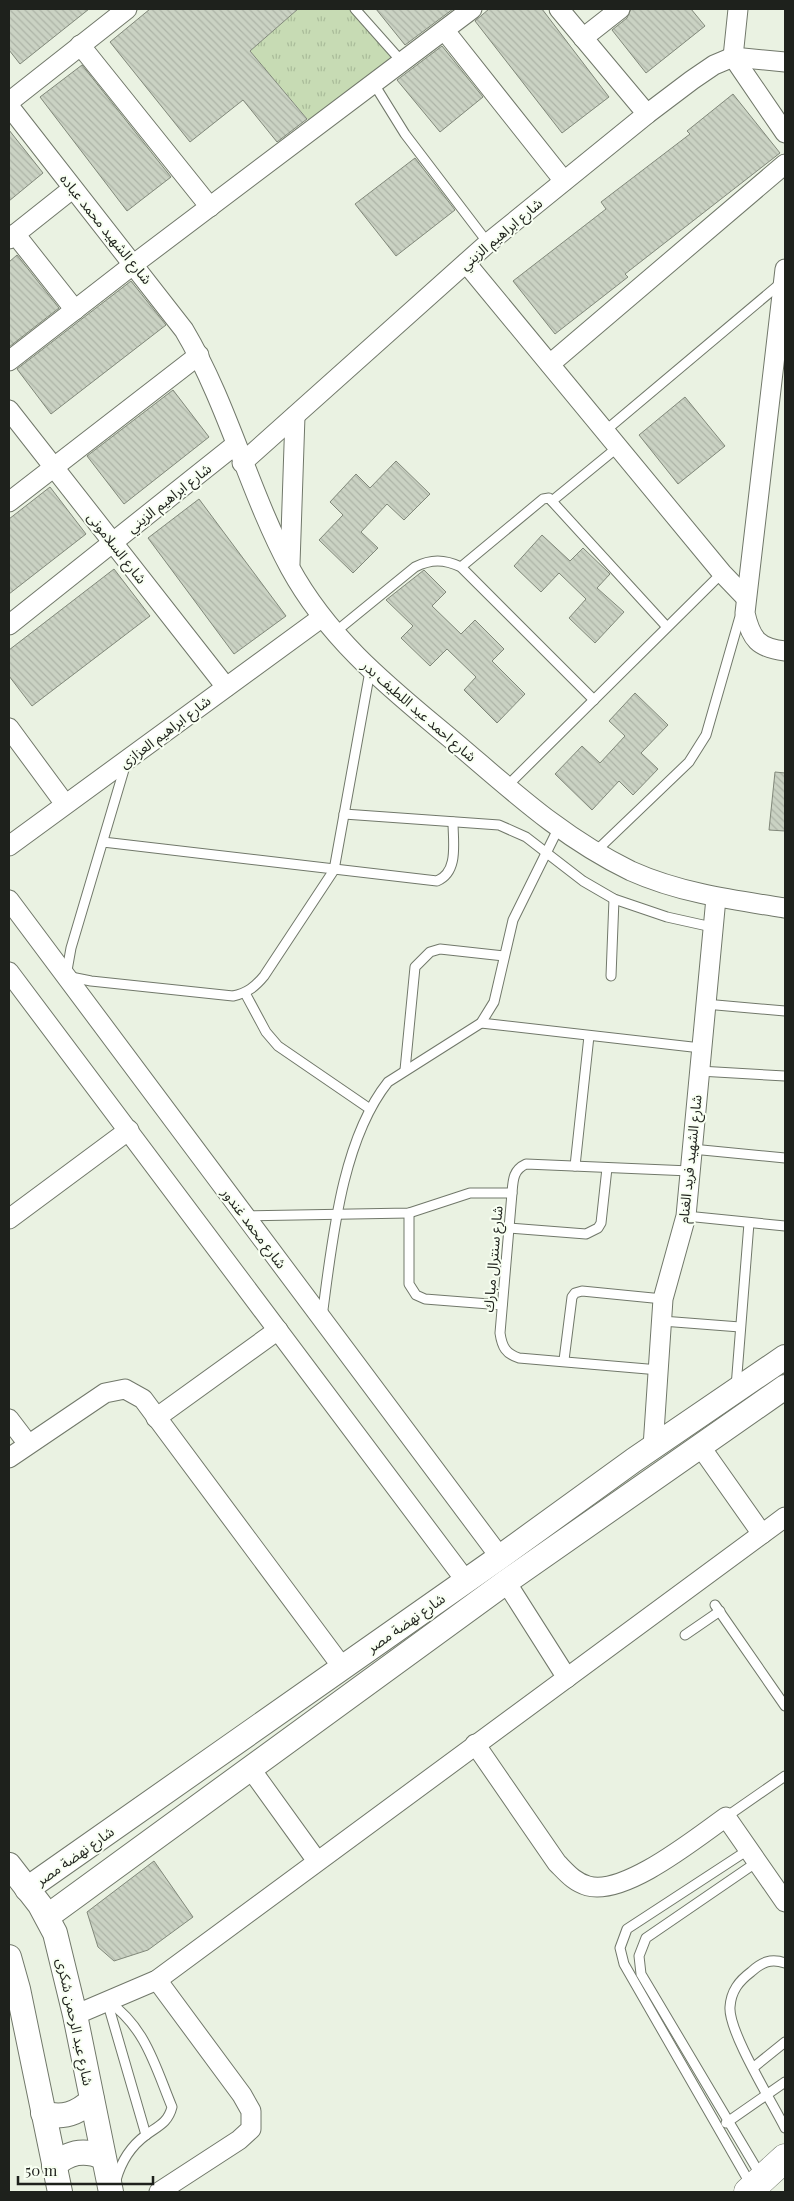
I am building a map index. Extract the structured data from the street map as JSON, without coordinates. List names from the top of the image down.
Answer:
{
  "streets": {
    "street": [
      "شارع الشهيد محمد عباده",
      "شارع ابراهيم الزيني",
      "شارع السلامونى",
      "شارع احمد عبد اللطيف بدر",
      "شارع ابراهيم العزازى",
      "شارع الشهيد فريد الغنام",
      "شارع محمد غندور",
      "شارع نهضة مصر",
      "شارع عبد الرحمن شكرى"
    ],
    "lane": ["شارع سنترال مبارك"]
  },
  "crossings": [
    ["شارع الشهيد محمد عباده", "شارع احمد عبد اللطيف بدر"],
    ["شارع ابراهيم الزيني", "شارع السلامونى"],
    ["شارع ابراهيم الزيني", "شارع احمد عبد اللطيف بدر"],
    ["شارع السلامونى", "شارع ابراهيم العزازى"],
    ["شارع احمد عبد اللطيف بدر", "شارع ابراهيم العزازى"],
    ["شارع احمد عبد اللطيف بدر", "شارع الشهيد فريد الغنام"],
    ["شارع الشهيد فريد الغنام", "شارع سنترال مبارك"],
    ["شارع الشهيد فريد الغنام", "شارع نهضة مصر"],
    ["شارع محمد غندور", "شارع سنترال مبارك"],
    ["شارع محمد غندور", "شارع نهضة مصر"],
    ["شارع نهضة مصر", "شارع عبد الرحمن شكرى"]
  ],
  "scale_bar": "50 m"
}
